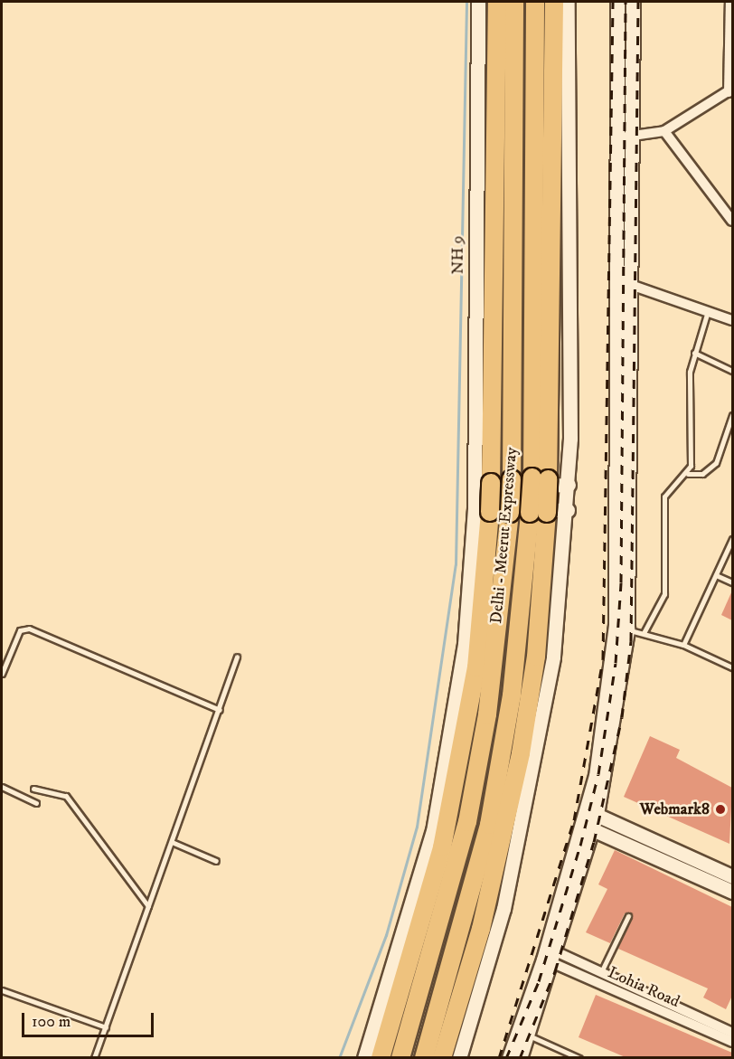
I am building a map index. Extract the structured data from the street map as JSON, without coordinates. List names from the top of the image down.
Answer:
{
  "streets": {
    "highway": ["Delhi - Meerut Expressway"],
    "street": ["NH 9", "Lohia Road"]
  },
  "places": ["Webmark8"],
  "scale_bar": "100 m"
}
